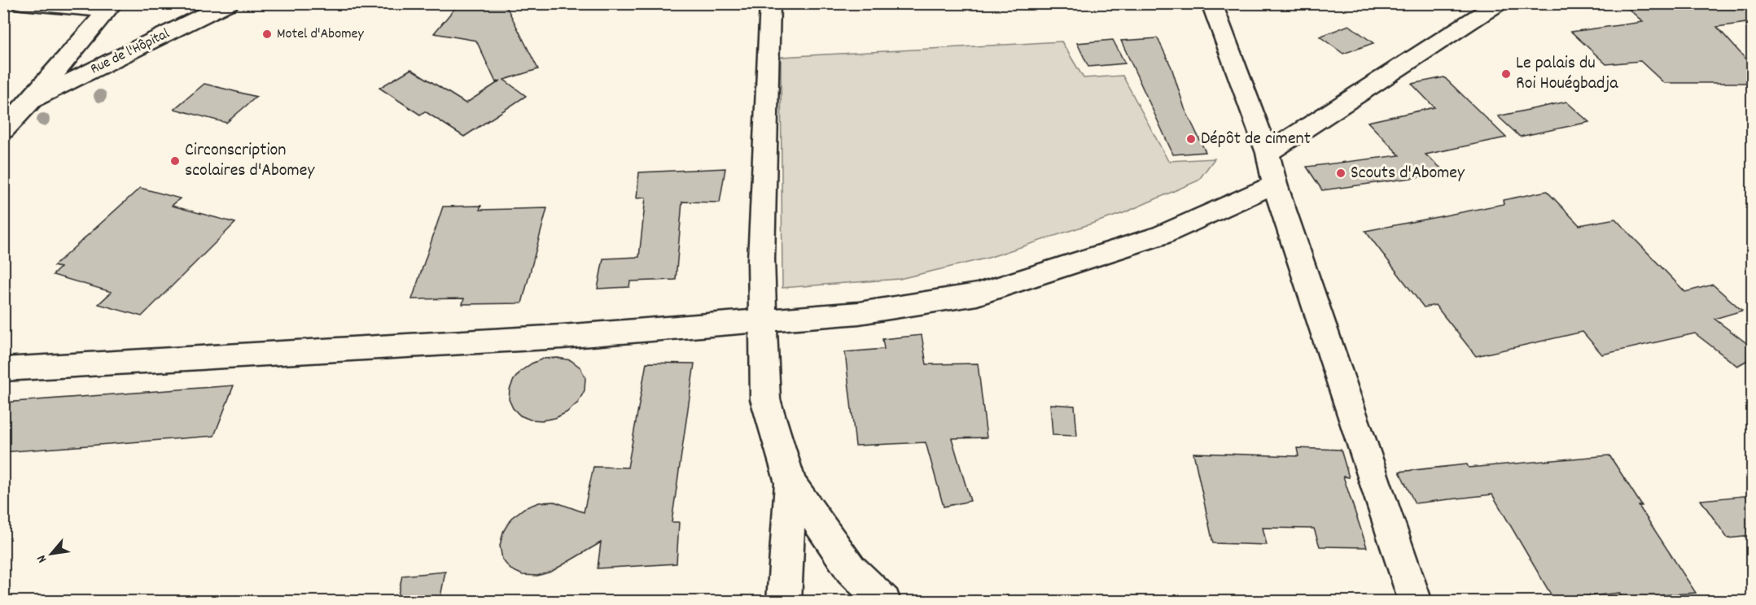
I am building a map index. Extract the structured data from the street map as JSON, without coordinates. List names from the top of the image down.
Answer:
{
  "streets": {
    "street": ["Rue de l'Hôpital"]
  },
  "places": [
    "Motel d'Abomey",
    "Le palais du Roi Houégbadja",
    "Dépôt de ciment",
    "Circonscription scolaires d'Abomey",
    "Scouts d'Abomey"
  ],
  "north": "bottom left"
}
